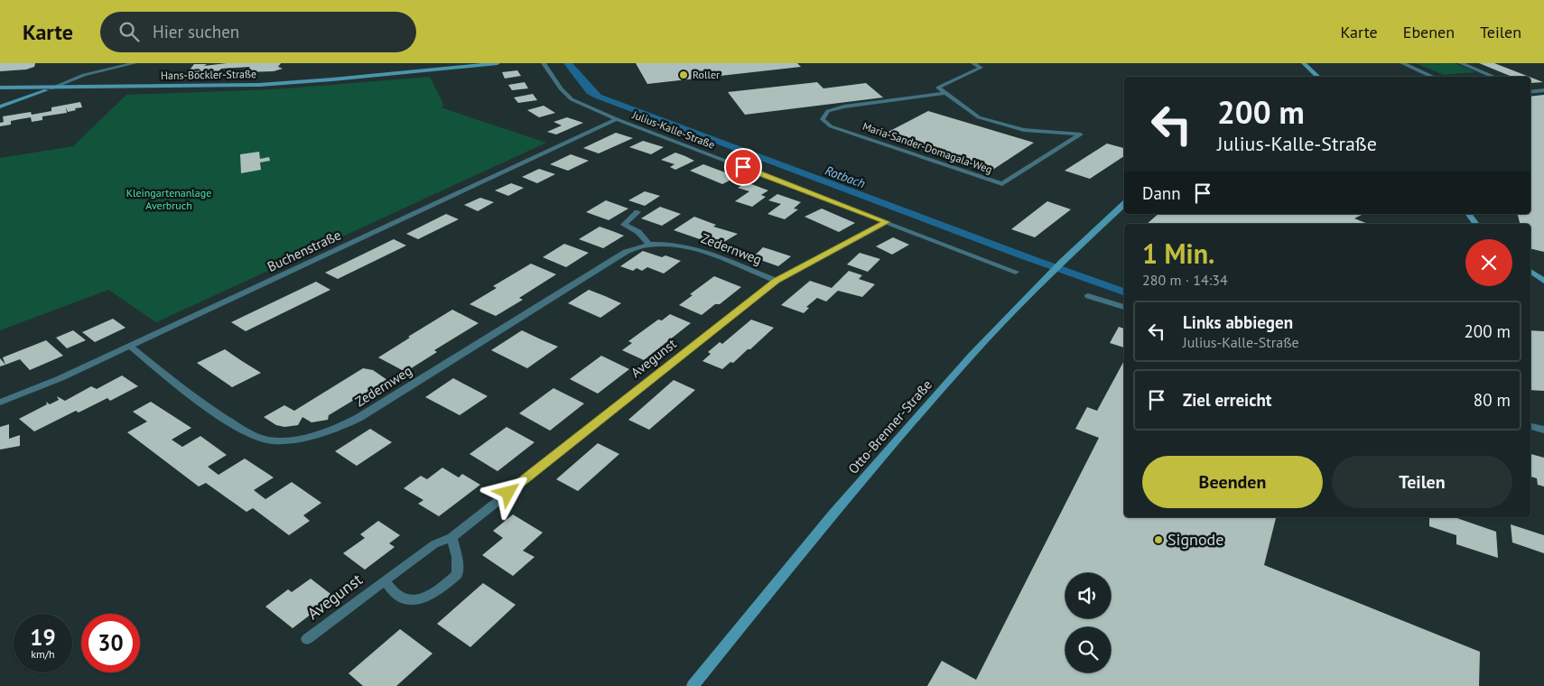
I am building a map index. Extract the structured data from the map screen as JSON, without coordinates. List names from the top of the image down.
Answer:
{
  "streets": {
    "main road": ["Hans-Böckler-Straße", "Otto-Brenner-Straße"],
    "street": [
      "Julius-Kalle-Straße",
      "Maria-Sander-Domagala-Weg",
      "Zedernweg",
      "Buchenstraße",
      "Avegunst"
    ]
  },
  "crossings": [
    ["Julius-Kalle-Straße", "Buchenstraße"],
    ["Julius-Kalle-Straße", "Avegunst"],
    ["Zedernweg", "Buchenstraße"],
    ["Zedernweg", "Avegunst"]
  ],
  "water": ["Rotbach"],
  "parks": ["Kleingartenanlage Averbruch"],
  "places": ["Roller", "Signode"],
  "page": {
    "header": "Karte",
    "search": "Hier suchen",
    "nav": ["Karte", "Ebenen", "Teilen"],
    "turn": ["200 m", "Julius-Kalle-Straße"],
    "then": "Dann",
    "heading": ["1 Min.", "280 m · 14:34"],
    "list": [
      {
        "name": "Links abbiegen",
        "note": "Julius-Kalle-Straße",
        "value": "200 m"
      },
      {
        "name": "Ziel erreicht",
        "value": "80 m"
      }
    ],
    "buttons": ["Beenden", "Teilen"],
    "speed": "19 km/h",
    "limit": "30"
  }
}
